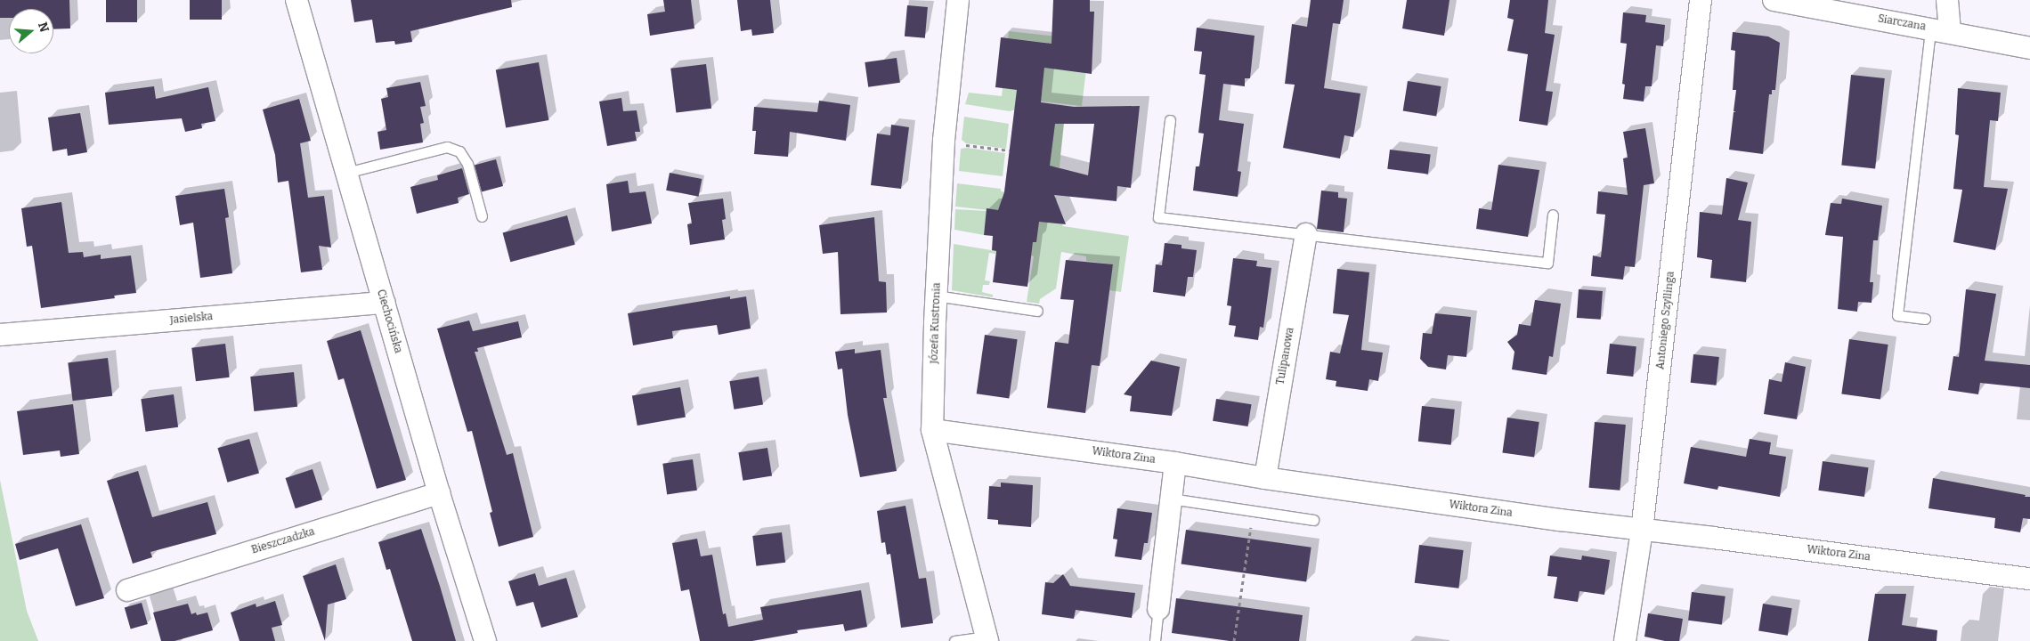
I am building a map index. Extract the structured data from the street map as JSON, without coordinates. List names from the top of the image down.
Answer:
{
  "streets": {
    "street": [
      "Siarczana",
      "Jasielska",
      "Antoniego Szyllinga",
      "Ciechocińska",
      "Józefa Kustronia",
      "Tulipanowa",
      "Wiktora Zina",
      "Bieszczadzka"
    ]
  },
  "crossings": [
    ["Jasielska", "Ciechocińska"],
    ["Antoniego Szyllinga", "Wiktora Zina"],
    ["Ciechocińska", "Bieszczadzka"],
    ["Józefa Kustronia", "Wiktora Zina"],
    ["Tulipanowa", "Wiktora Zina"]
  ],
  "north": "right"
}
